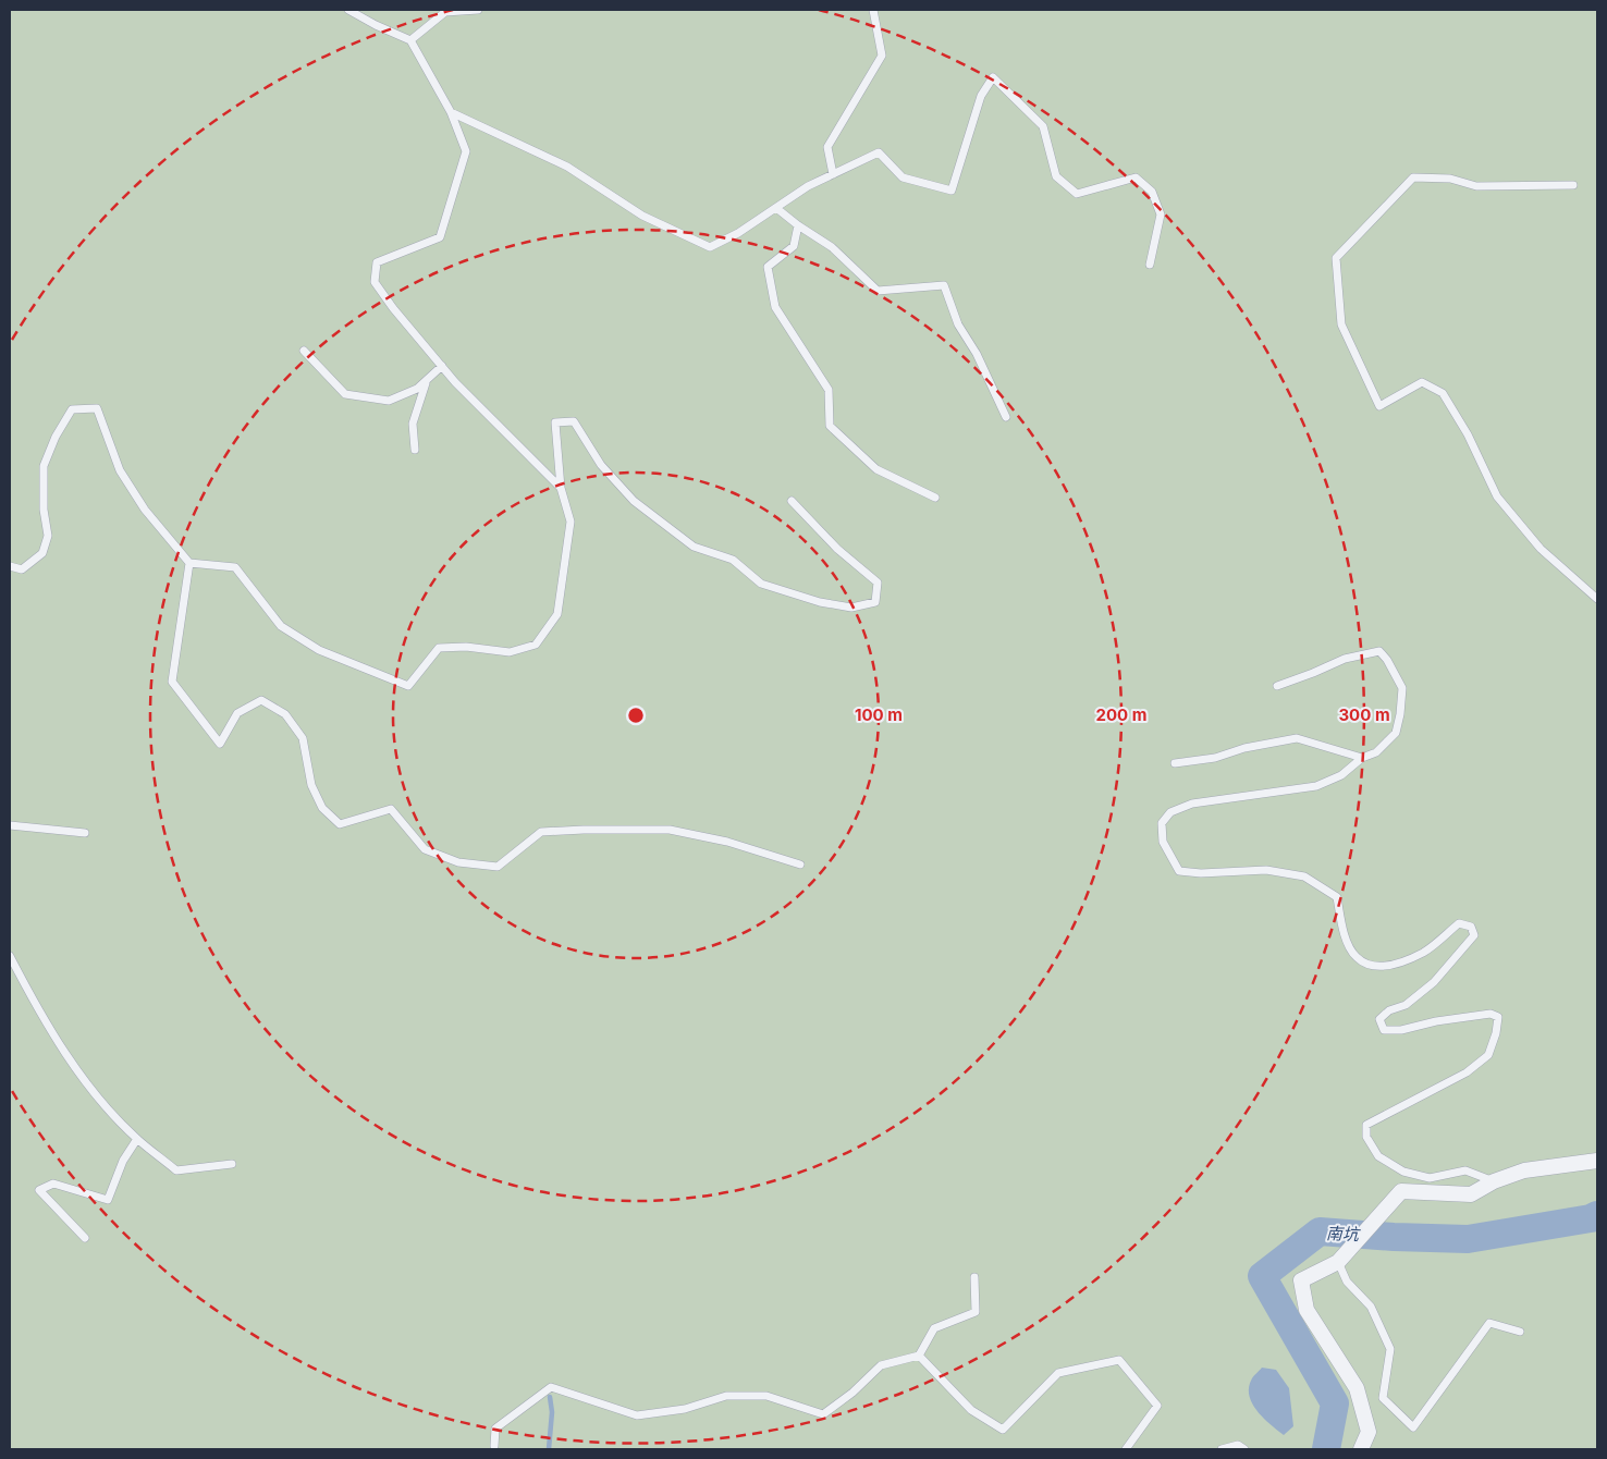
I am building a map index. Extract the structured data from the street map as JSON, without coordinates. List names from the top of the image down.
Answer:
{
  "water": ["南坑"],
  "rings": ["100 m", "200 m", "300 m"]
}
